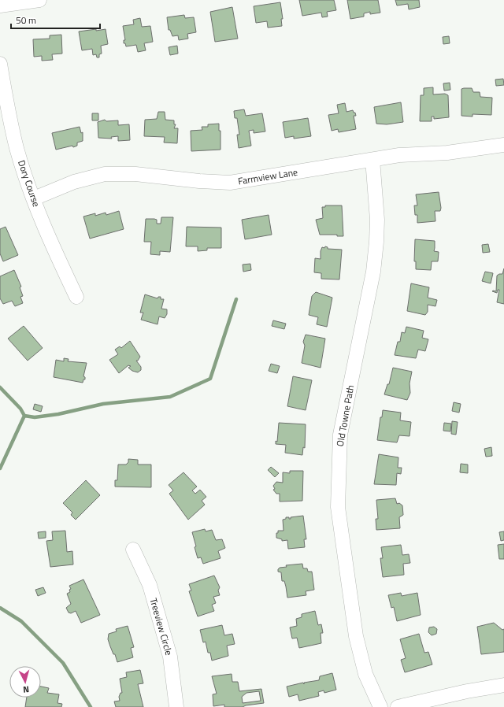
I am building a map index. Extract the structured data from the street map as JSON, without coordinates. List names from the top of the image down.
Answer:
{
  "streets": {
    "street": [
      "Farmview Lane",
      "Dory Course",
      "Old Towne Path",
      "Treeview Circle"
    ]
  },
  "crossings": [
    ["Farmview Lane", "Dory Course"],
    ["Farmview Lane", "Old Towne Path"]
  ],
  "scale_bar": "50 m",
  "north": "bottom"
}
